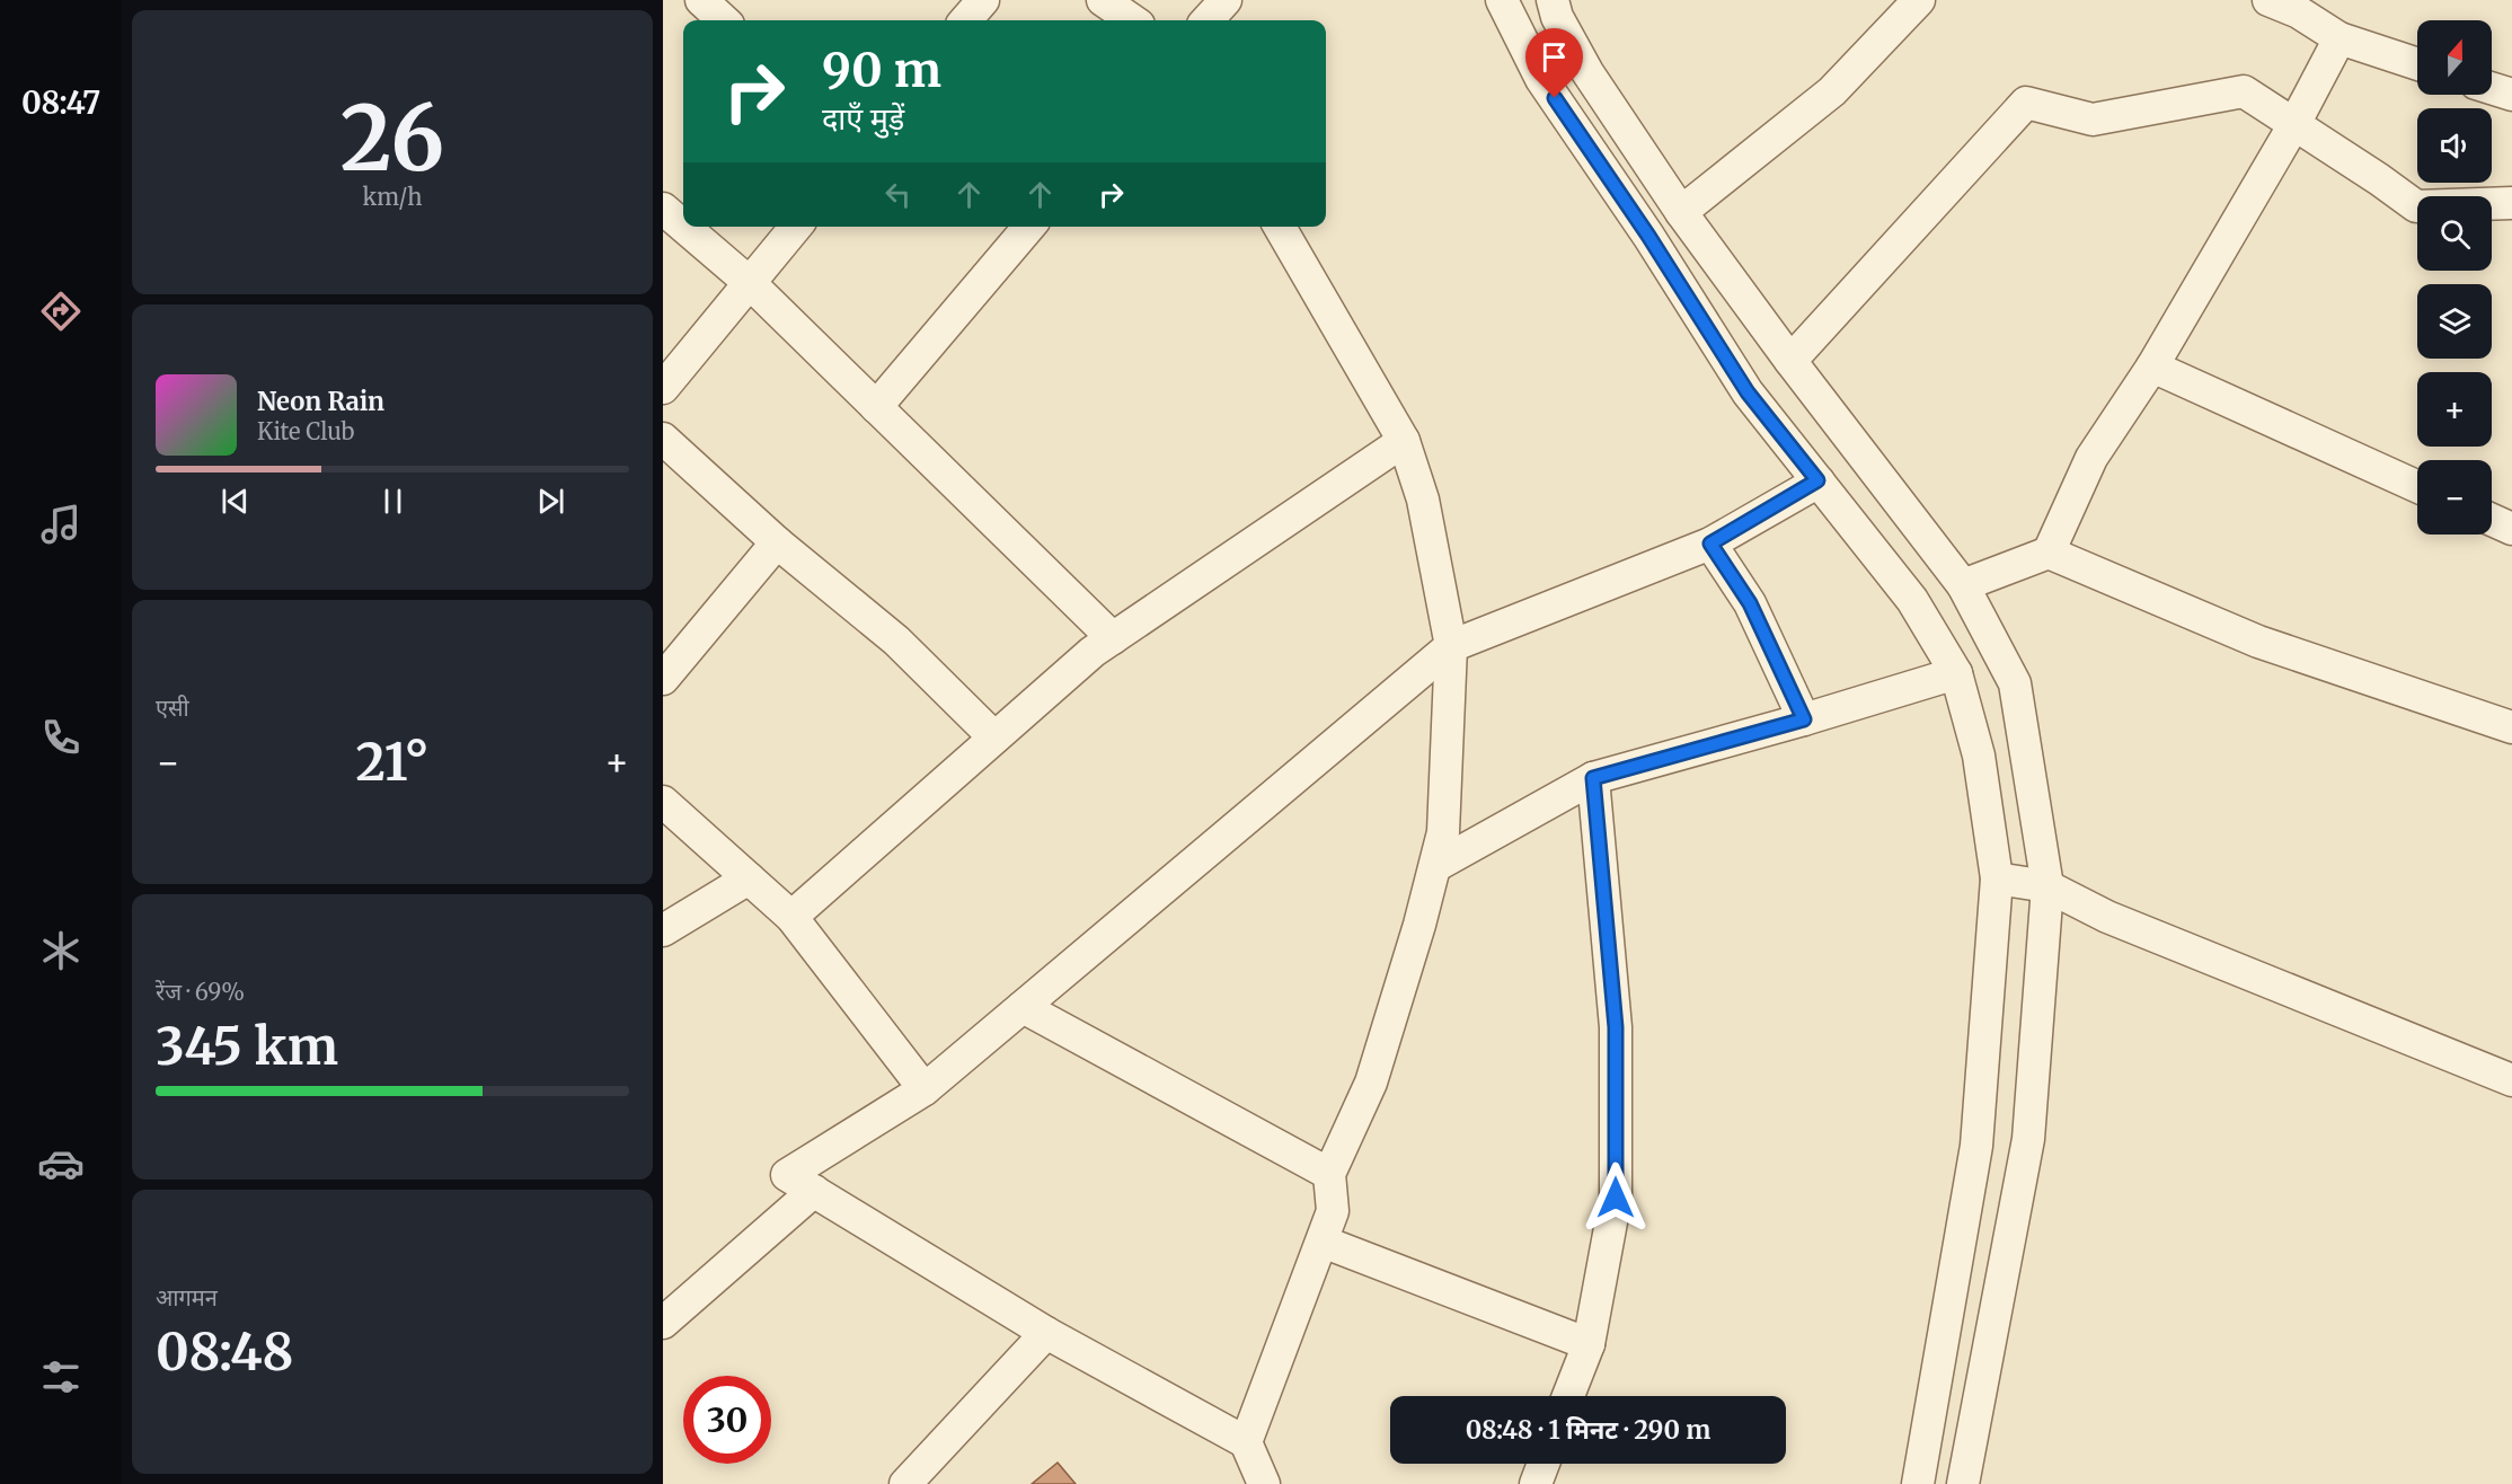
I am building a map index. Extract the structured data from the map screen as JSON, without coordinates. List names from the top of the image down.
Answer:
{
  "north": "top",
  "page": {
    "tabs": "08:47",
    "tile": [
      ["26", "km/h"],
      "एसी",
      ["रेंज · 69%", "345 km"],
      ["आगमन", "08:48"]
    ],
    "map_buttons": ["+", "−"],
    "turn": ["90 m", "दाएँ मुड़ें"],
    "song": ["Neon Rain", "Kite Club"],
    "heat": ["−", "21°", "+"],
    "limit": "30",
    "trip": "08:48 · 1 मिनट · 290 m"
  }
}
